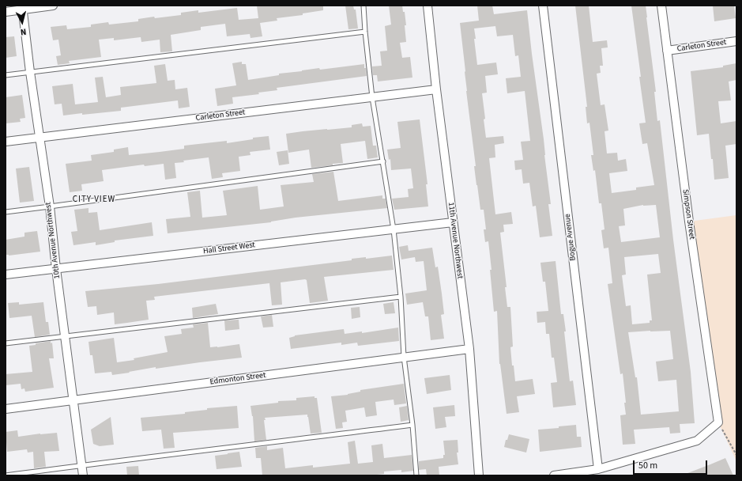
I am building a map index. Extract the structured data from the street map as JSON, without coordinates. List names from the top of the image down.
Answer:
{
  "streets": {
    "street": [
      "Carleton Street",
      "Simpson Street",
      "Bogue Avenue",
      "10th Avenue Northwest",
      "11th Avenue Northwest",
      "Hall Street West",
      "Edmonton Street"
    ]
  },
  "crossings": [
    ["Carleton Street", "Simpson Street"],
    ["Carleton Street", "10th Avenue Northwest"],
    ["Carleton Street", "11th Avenue Northwest"],
    ["10th Avenue Northwest", "Hall Street West"],
    ["10th Avenue Northwest", "Edmonton Street"],
    ["11th Avenue Northwest", "Hall Street West"],
    ["11th Avenue Northwest", "Edmonton Street"]
  ],
  "districts": ["CITY VIEW"],
  "scale_bar": "50 m",
  "north": "bottom"
}
